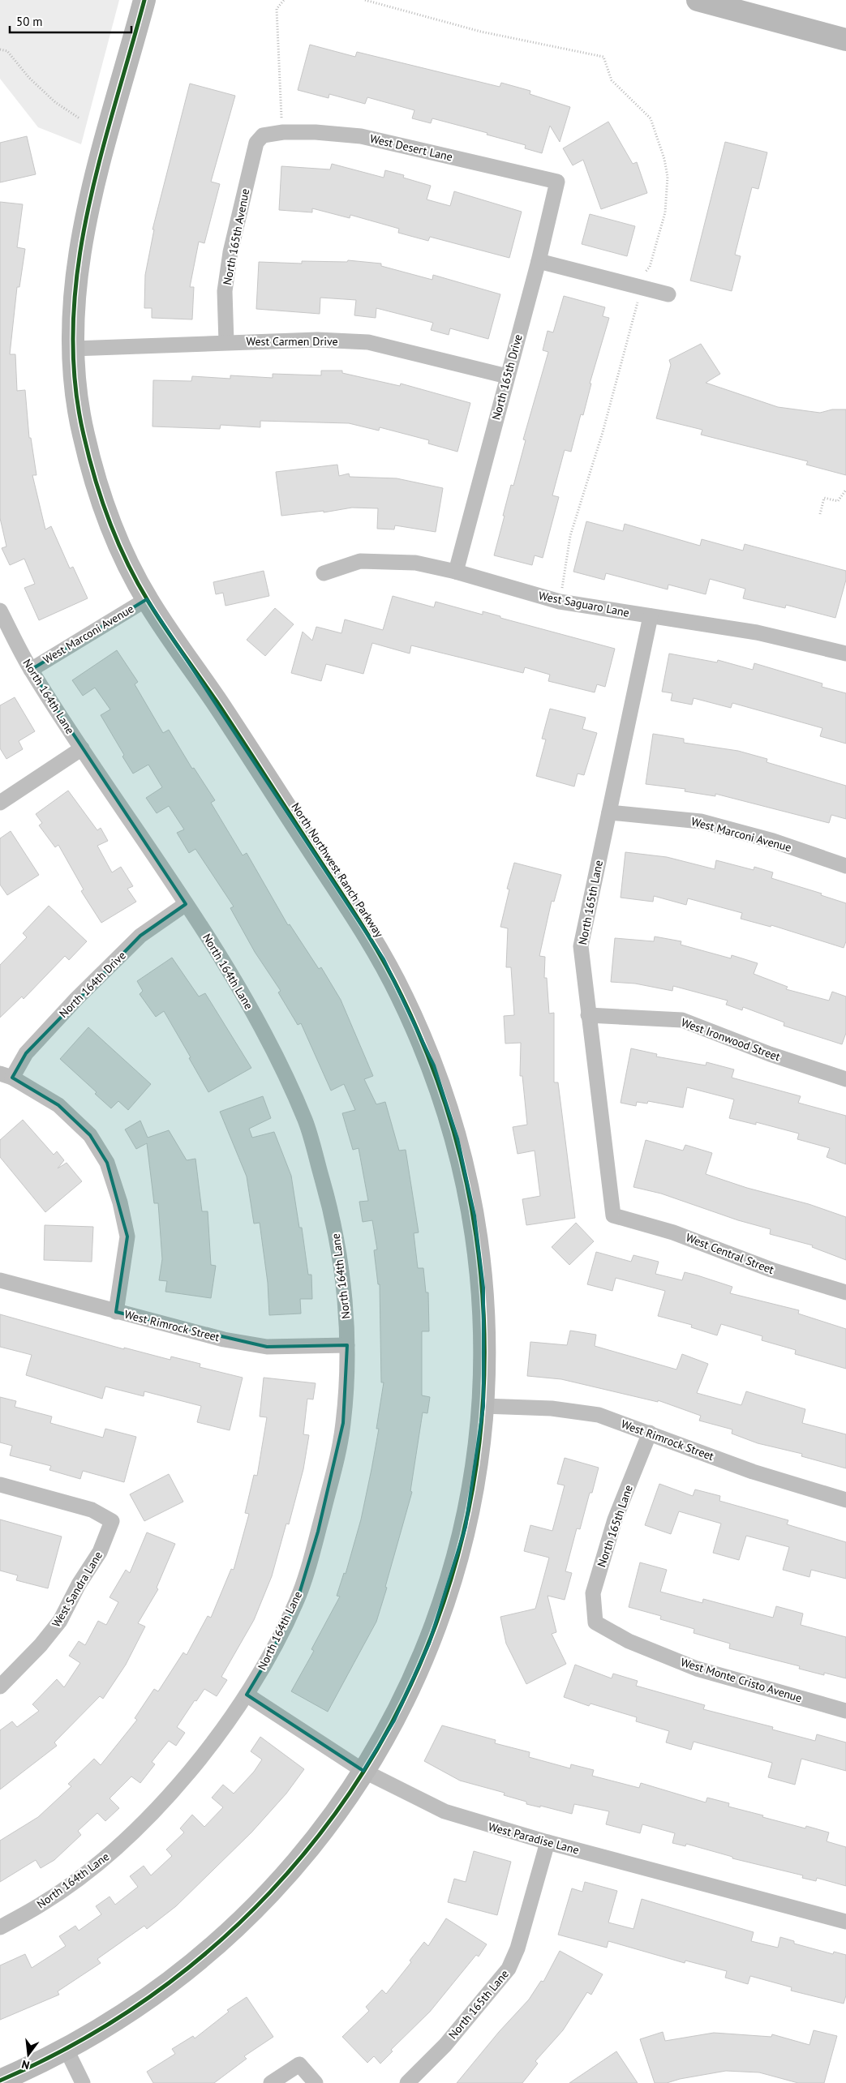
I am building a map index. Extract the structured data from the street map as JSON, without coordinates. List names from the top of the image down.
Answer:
{
  "streets": {
    "main road": ["North Northwest Ranch Parkway"],
    "street": [
      "West Desert Lane",
      "North 165th Avenue",
      "West Carmen Drive",
      "North 165th Drive",
      "West Saguaro Lane",
      "West Marconi Avenue",
      "North 164th Lane",
      "North 165th Lane",
      "North 164th Drive",
      "West Ironwood Street",
      "West Central Street",
      "West Rimrock Street",
      "West Sandra Lane",
      "West Monte Cristo Avenue",
      "West Paradise Lane"
    ]
  },
  "crossings": [
    ["West Desert Lane", "North 165th Avenue"],
    ["West Desert Lane", "North 165th Drive"],
    ["North 165th Avenue", "West Carmen Drive"],
    ["West Carmen Drive", "North 165th Drive"],
    ["West Carmen Drive", "North Northwest Ranch Parkway"],
    ["North 165th Drive", "West Saguaro Lane"],
    ["West Saguaro Lane", "North 165th Lane"],
    ["West Marconi Avenue", "North 164th Lane"],
    ["West Marconi Avenue", "North Northwest Ranch Parkway"],
    ["West Marconi Avenue", "North 165th Lane"],
    ["North 164th Lane", "North 164th Drive"],
    ["North 164th Lane", "West Rimrock Street"],
    ["North 164th Lane", "West Paradise Lane"],
    ["North Northwest Ranch Parkway", "West Rimrock Street"],
    ["North Northwest Ranch Parkway", "West Paradise Lane"],
    ["North 165th Lane", "West Ironwood Street"],
    ["North 165th Lane", "West Central Street"],
    ["North 165th Lane", "West Rimrock Street"],
    ["North 165th Lane", "West Monte Cristo Avenue"],
    ["North 165th Lane", "West Paradise Lane"]
  ],
  "scale_bar": "50 m",
  "north": "bottom"
}
